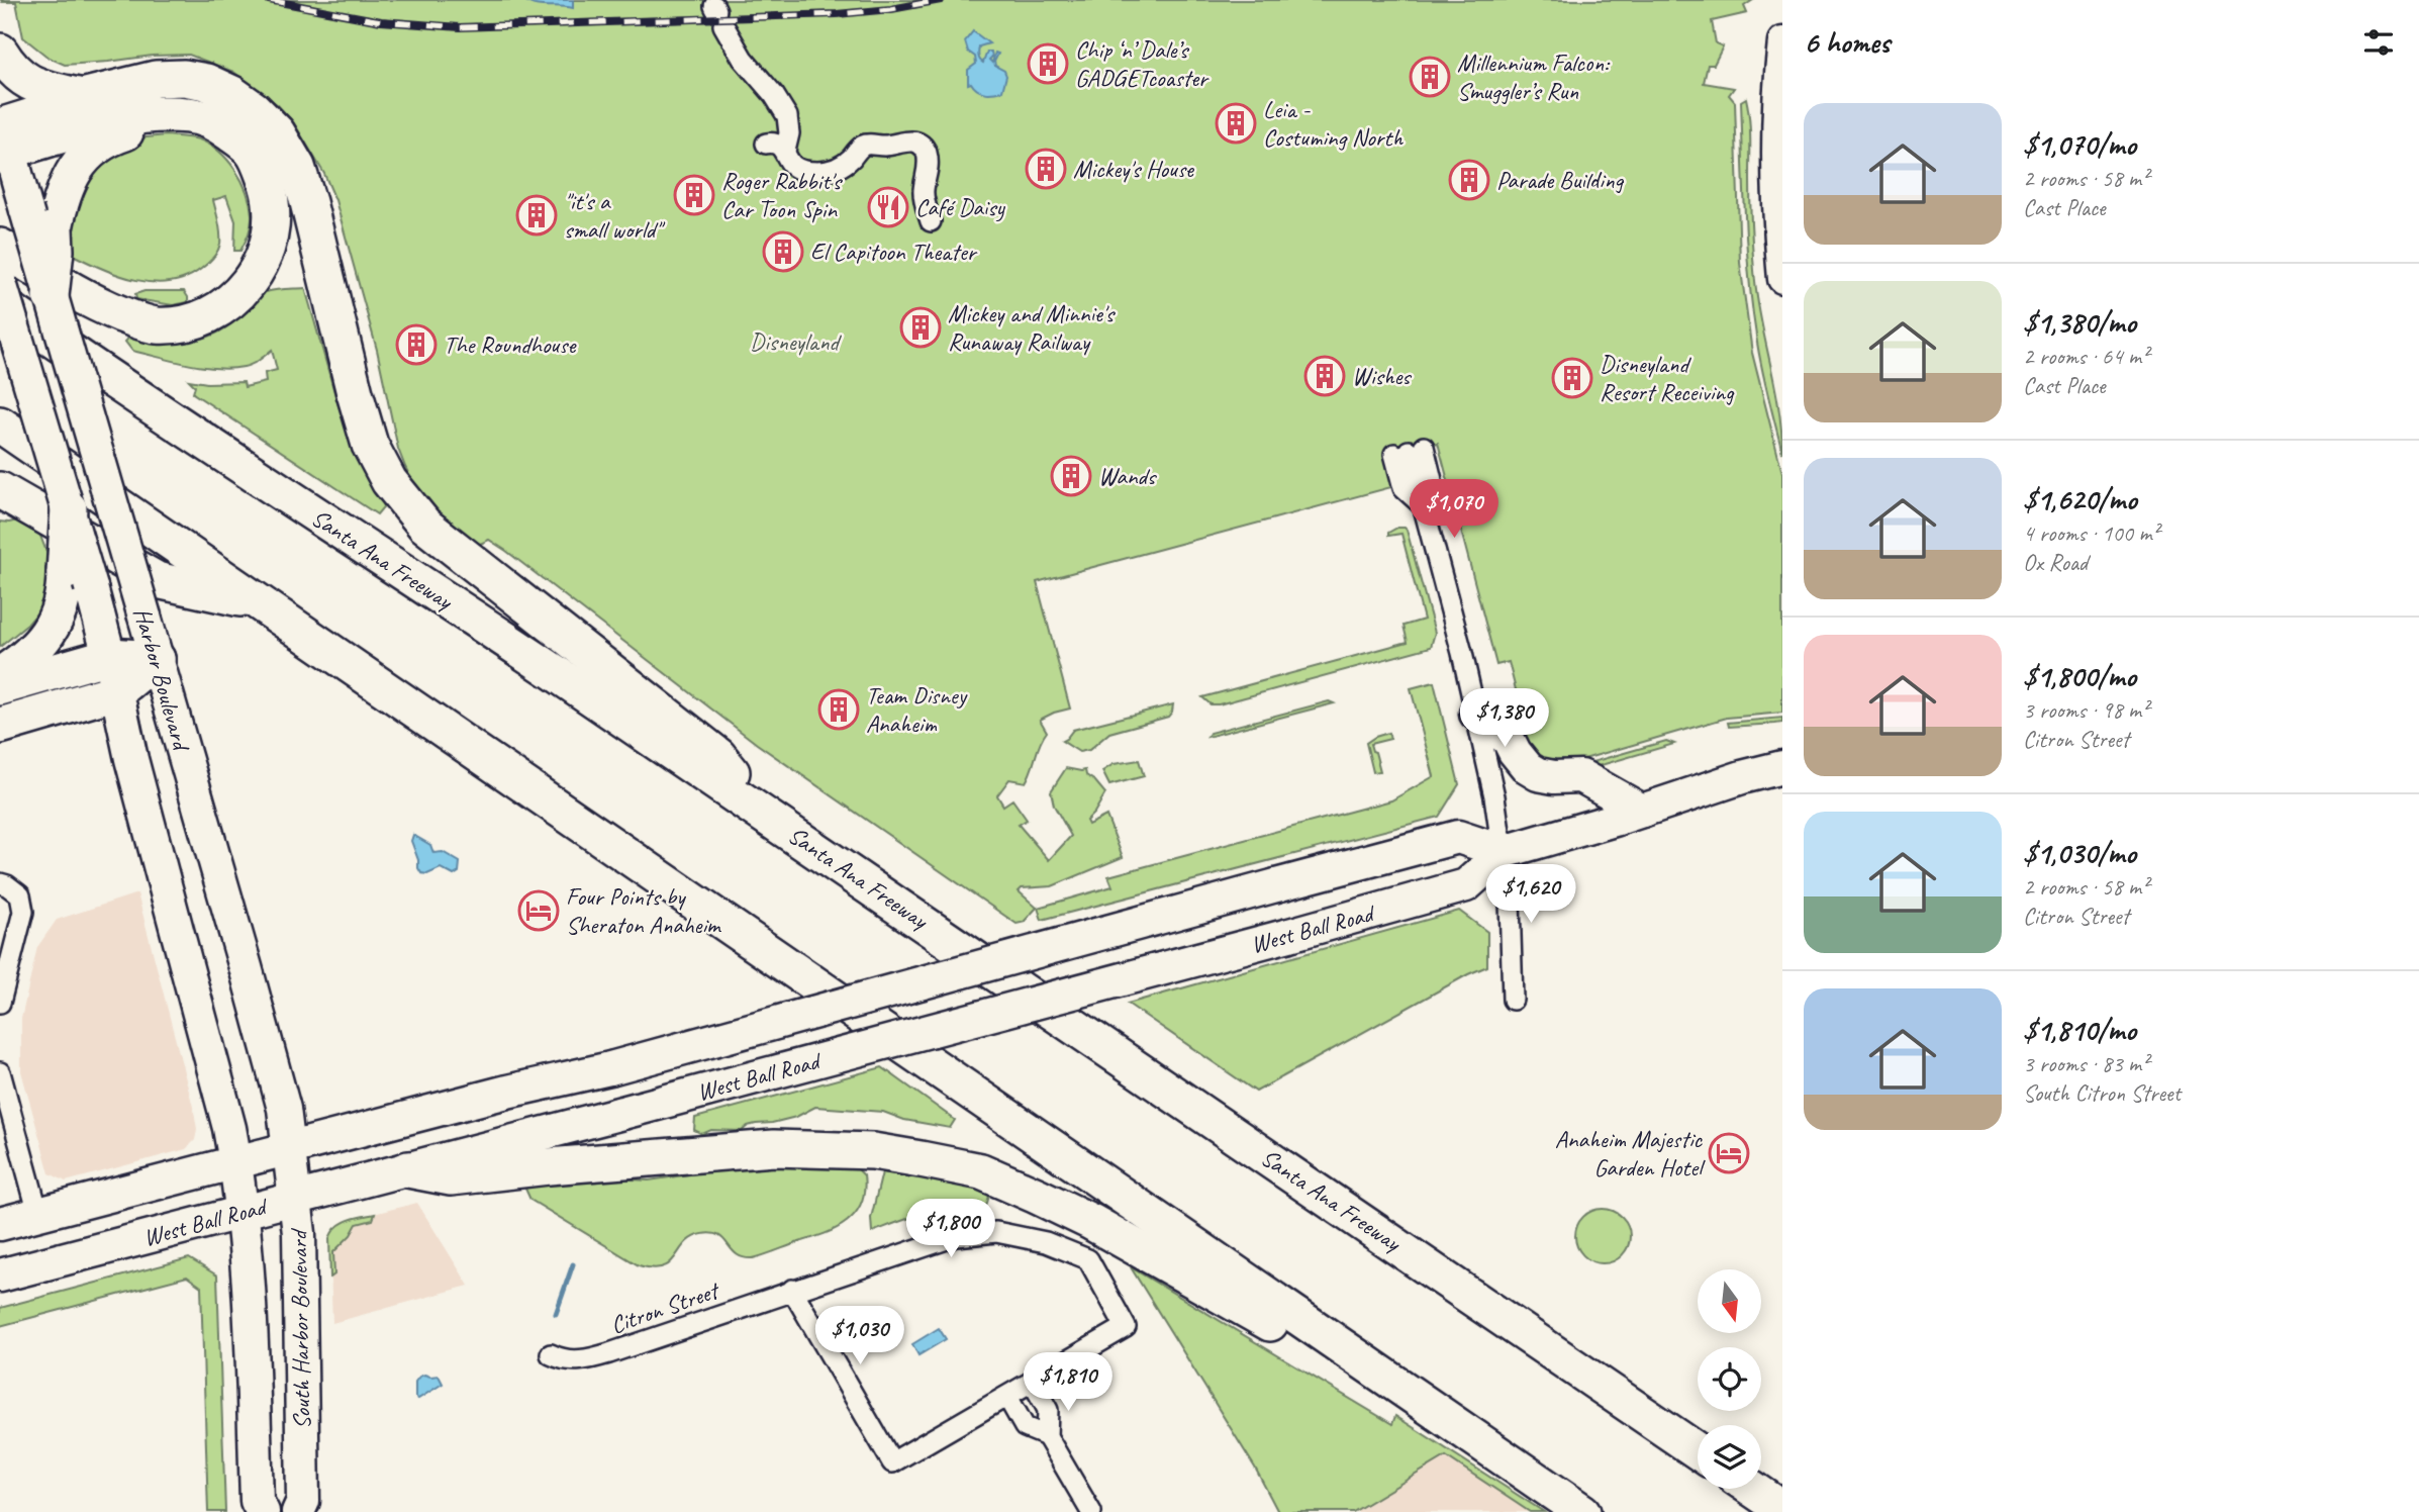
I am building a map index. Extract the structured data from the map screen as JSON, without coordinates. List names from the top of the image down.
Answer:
{
  "streets": {
    "highway": ["Santa Ana Freeway"],
    "main road": ["Harbor Boulevard", "West Ball Road", "South Harbor Boulevard"],
    "street": ["Citron Street"]
  },
  "crossings": [
    ["Harbor Boulevard", "West Ball Road"],
    ["Harbor Boulevard", "South Harbor Boulevard"],
    ["West Ball Road", "South Harbor Boulevard"]
  ],
  "parks": ["Disneyland"],
  "places": {
    "building": [
      "Chip ‘n’ Dale’s GADGETcoaster",
      "Millennium Falcon: Smuggler’s Run",
      "Leia - Costuming North",
      "Mickey's House",
      "Parade Building",
      "Roger Rabbit's Car Toon Spin",
      "\"it's a small world\"",
      "El Capitoon Theater",
      "Mickey and Minnie's Runaway Railway",
      "The Roundhouse",
      "Wishes",
      "Disneyland Resort Receiving",
      "Wands",
      "Team Disney Anaheim"
    ],
    "restaurant": ["Café Daisy"],
    "hotel": ["Four Points by Sheraton Anaheim", "Anaheim Majestic Garden Hotel"]
  },
  "north": "bottom",
  "page": {
    "heading": "6 homes",
    "list": [
      {
        "name": "$1,070/mo",
        "note": "2 rooms · 58 m² · Cast Place"
      },
      {
        "name": "$1,380/mo",
        "note": "2 rooms · 64 m² · Cast Place"
      },
      {
        "name": "$1,620/mo",
        "note": "4 rooms · 100 m² · Ox Road"
      },
      {
        "name": "$1,800/mo",
        "note": "3 rooms · 98 m² · Citron Street"
      },
      {
        "name": "$1,030/mo",
        "note": "2 rooms · 58 m² · Citron Street"
      },
      {
        "name": "$1,810/mo",
        "note": "3 rooms · 83 m² · South Citron Street"
      }
    ],
    "price": [
      "$1,070",
      "$1,380",
      "$1,620",
      "$1,800",
      "$1,030",
      "$1,810"
    ]
  }
}
